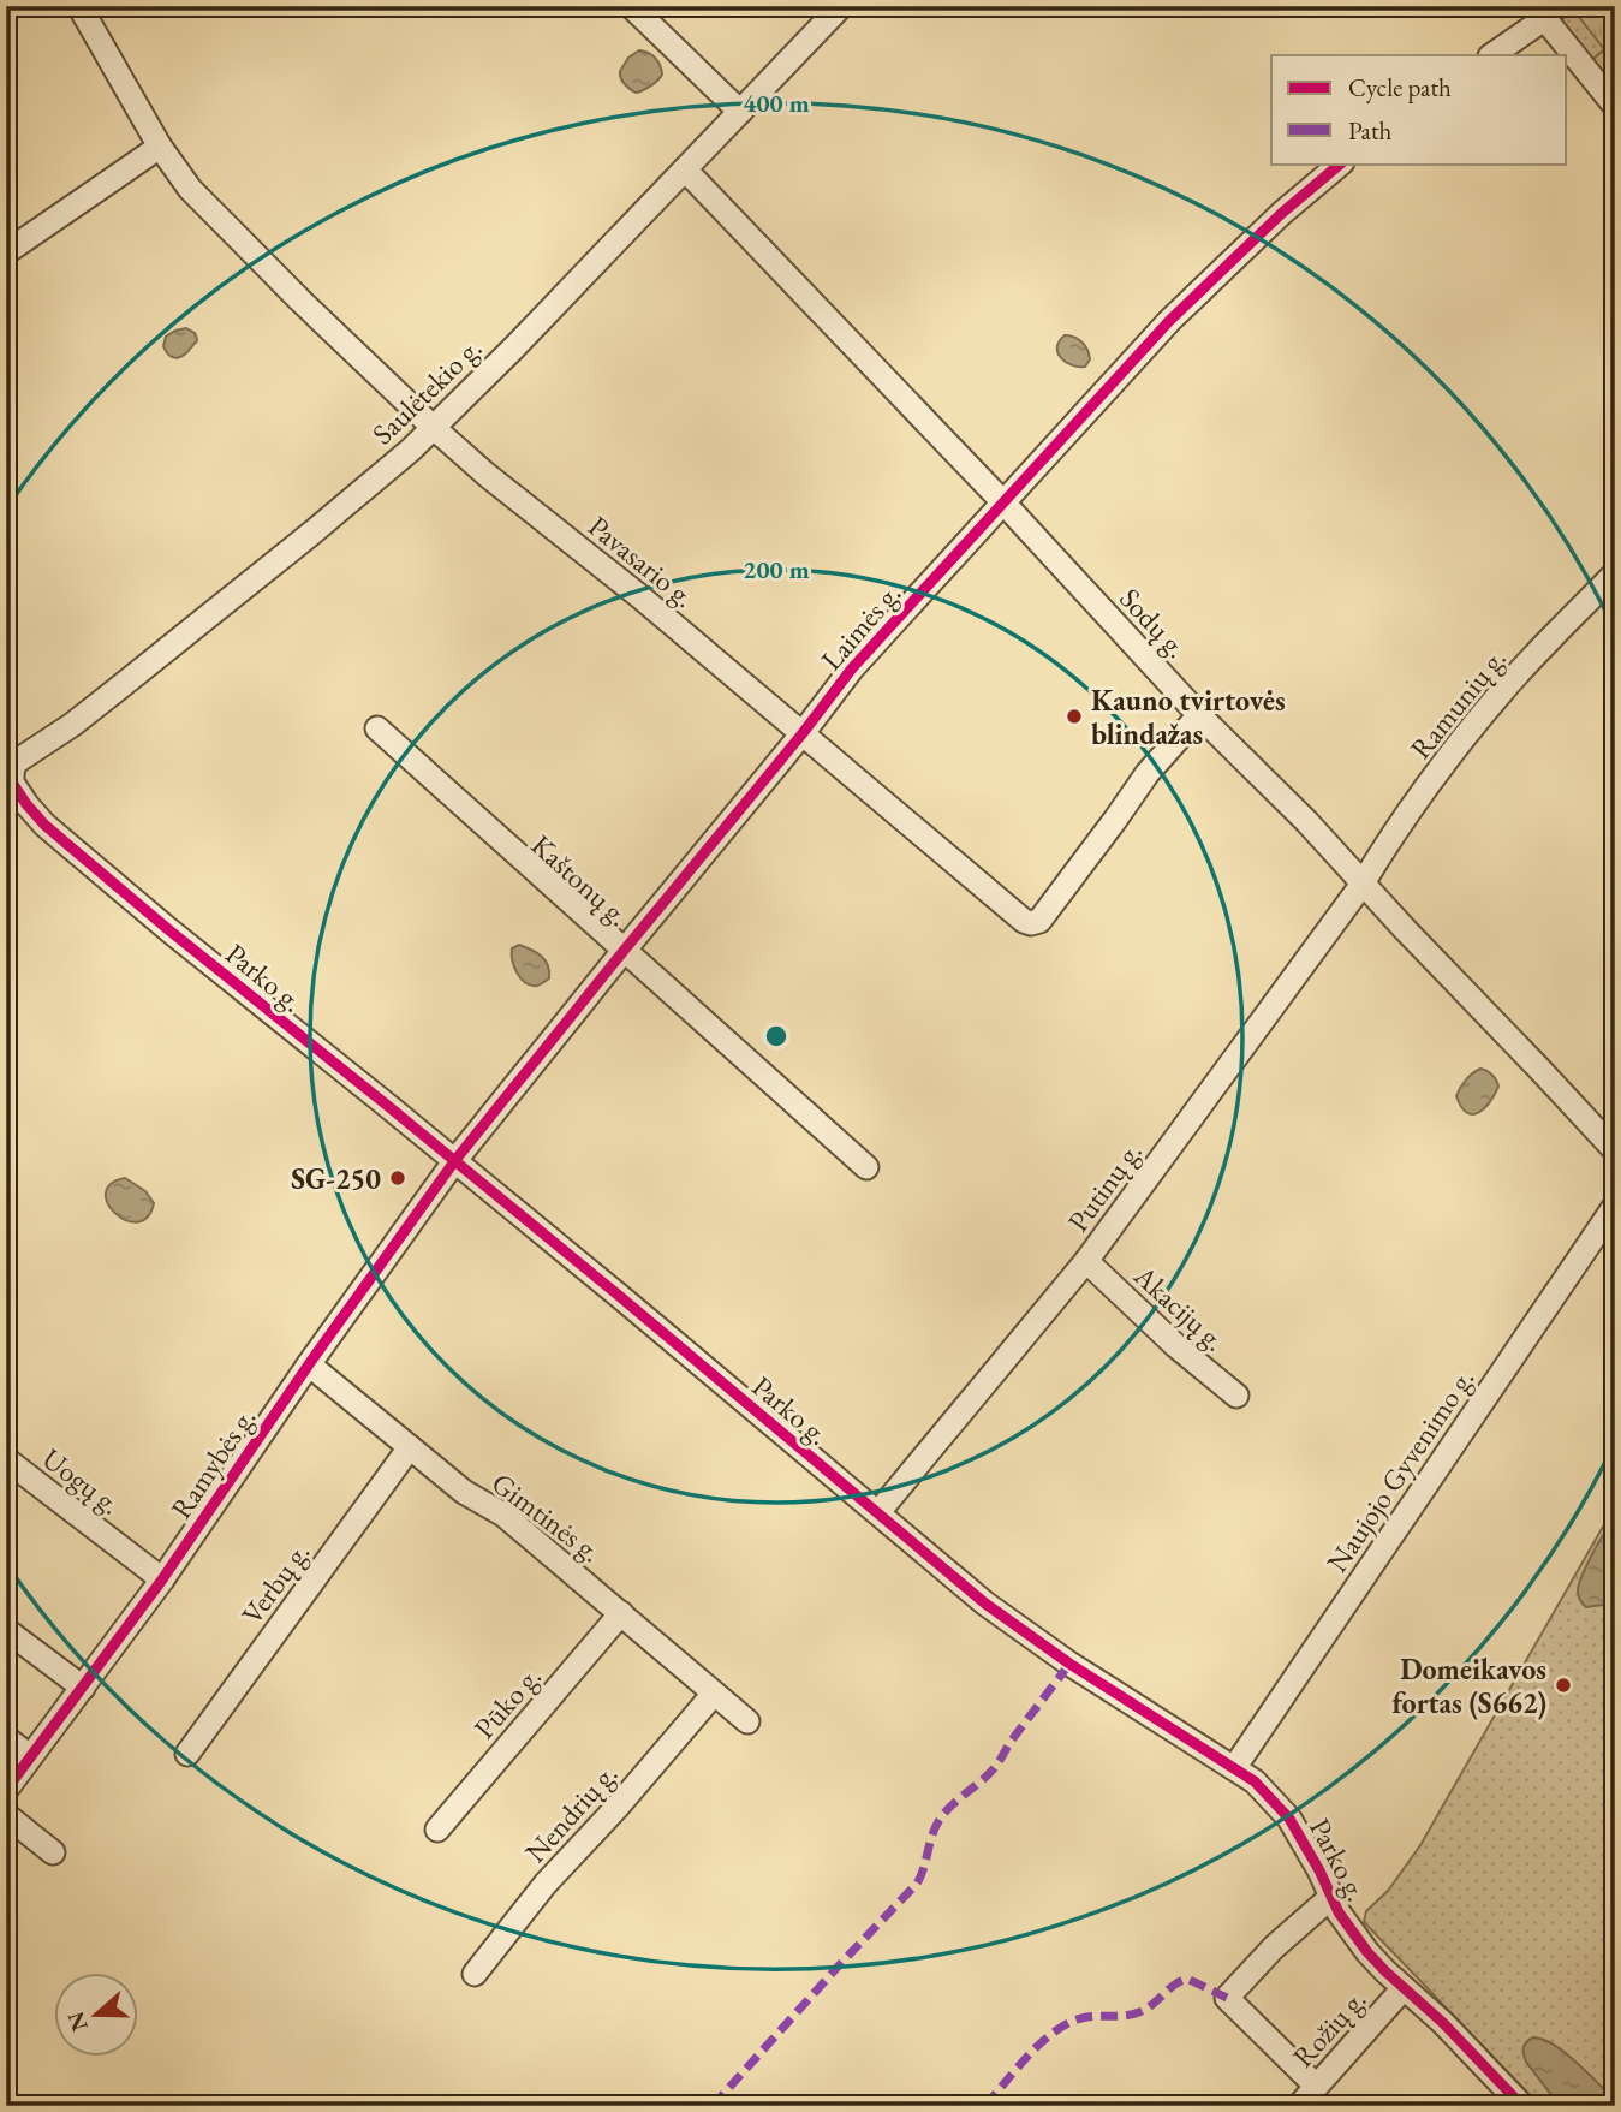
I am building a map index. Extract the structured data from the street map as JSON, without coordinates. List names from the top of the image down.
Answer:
{
  "streets": {
    "street": [
      "Saulėtekio g.",
      "Pavasario g.",
      "Sodų g.",
      "Laimės g.",
      "Ramunių g.",
      "Kaštonų g.",
      "Parko g.",
      "Putinų g.",
      "Akacijų g.",
      "Ramybės g.",
      "Naujojo Gyvenimo g.",
      "Uogų g.",
      "Gimtinės g.",
      "Verbų g.",
      "Pūko g.",
      "Nendrių g.",
      "Rožių g."
    ]
  },
  "crossings": [
    ["Saulėtekio g.", "Pavasario g."],
    ["Saulėtekio g.", "Sodų g."],
    ["Saulėtekio g.", "Parko g."],
    ["Pavasario g.", "Sodų g."],
    ["Pavasario g.", "Laimės g."],
    ["Sodų g.", "Laimės g."],
    ["Sodų g.", "Ramunių g."],
    ["Sodų g.", "Putinų g."],
    ["Laimės g.", "Kaštonų g."],
    ["Laimės g.", "Parko g."],
    ["Laimės g.", "Ramybės g."],
    ["Ramunių g.", "Putinų g."],
    ["Parko g.", "Putinų g."],
    ["Parko g.", "Ramybės g."],
    ["Parko g.", "Naujojo Gyvenimo g."],
    ["Parko g.", "Rožių g."],
    ["Putinų g.", "Akacijų g."],
    ["Ramybės g.", "Uogų g."],
    ["Ramybės g.", "Gimtinės g."],
    ["Gimtinės g.", "Verbų g."],
    ["Gimtinės g.", "Pūko g."],
    ["Gimtinės g.", "Nendrių g."]
  ],
  "places": ["Kauno tvirtovės blindažas", "SG-250", "Domeikavos fortas (S662)"],
  "legend": ["Cycle path", "Path"],
  "north": "left",
  "rings": ["400 m", "200 m"]
}
